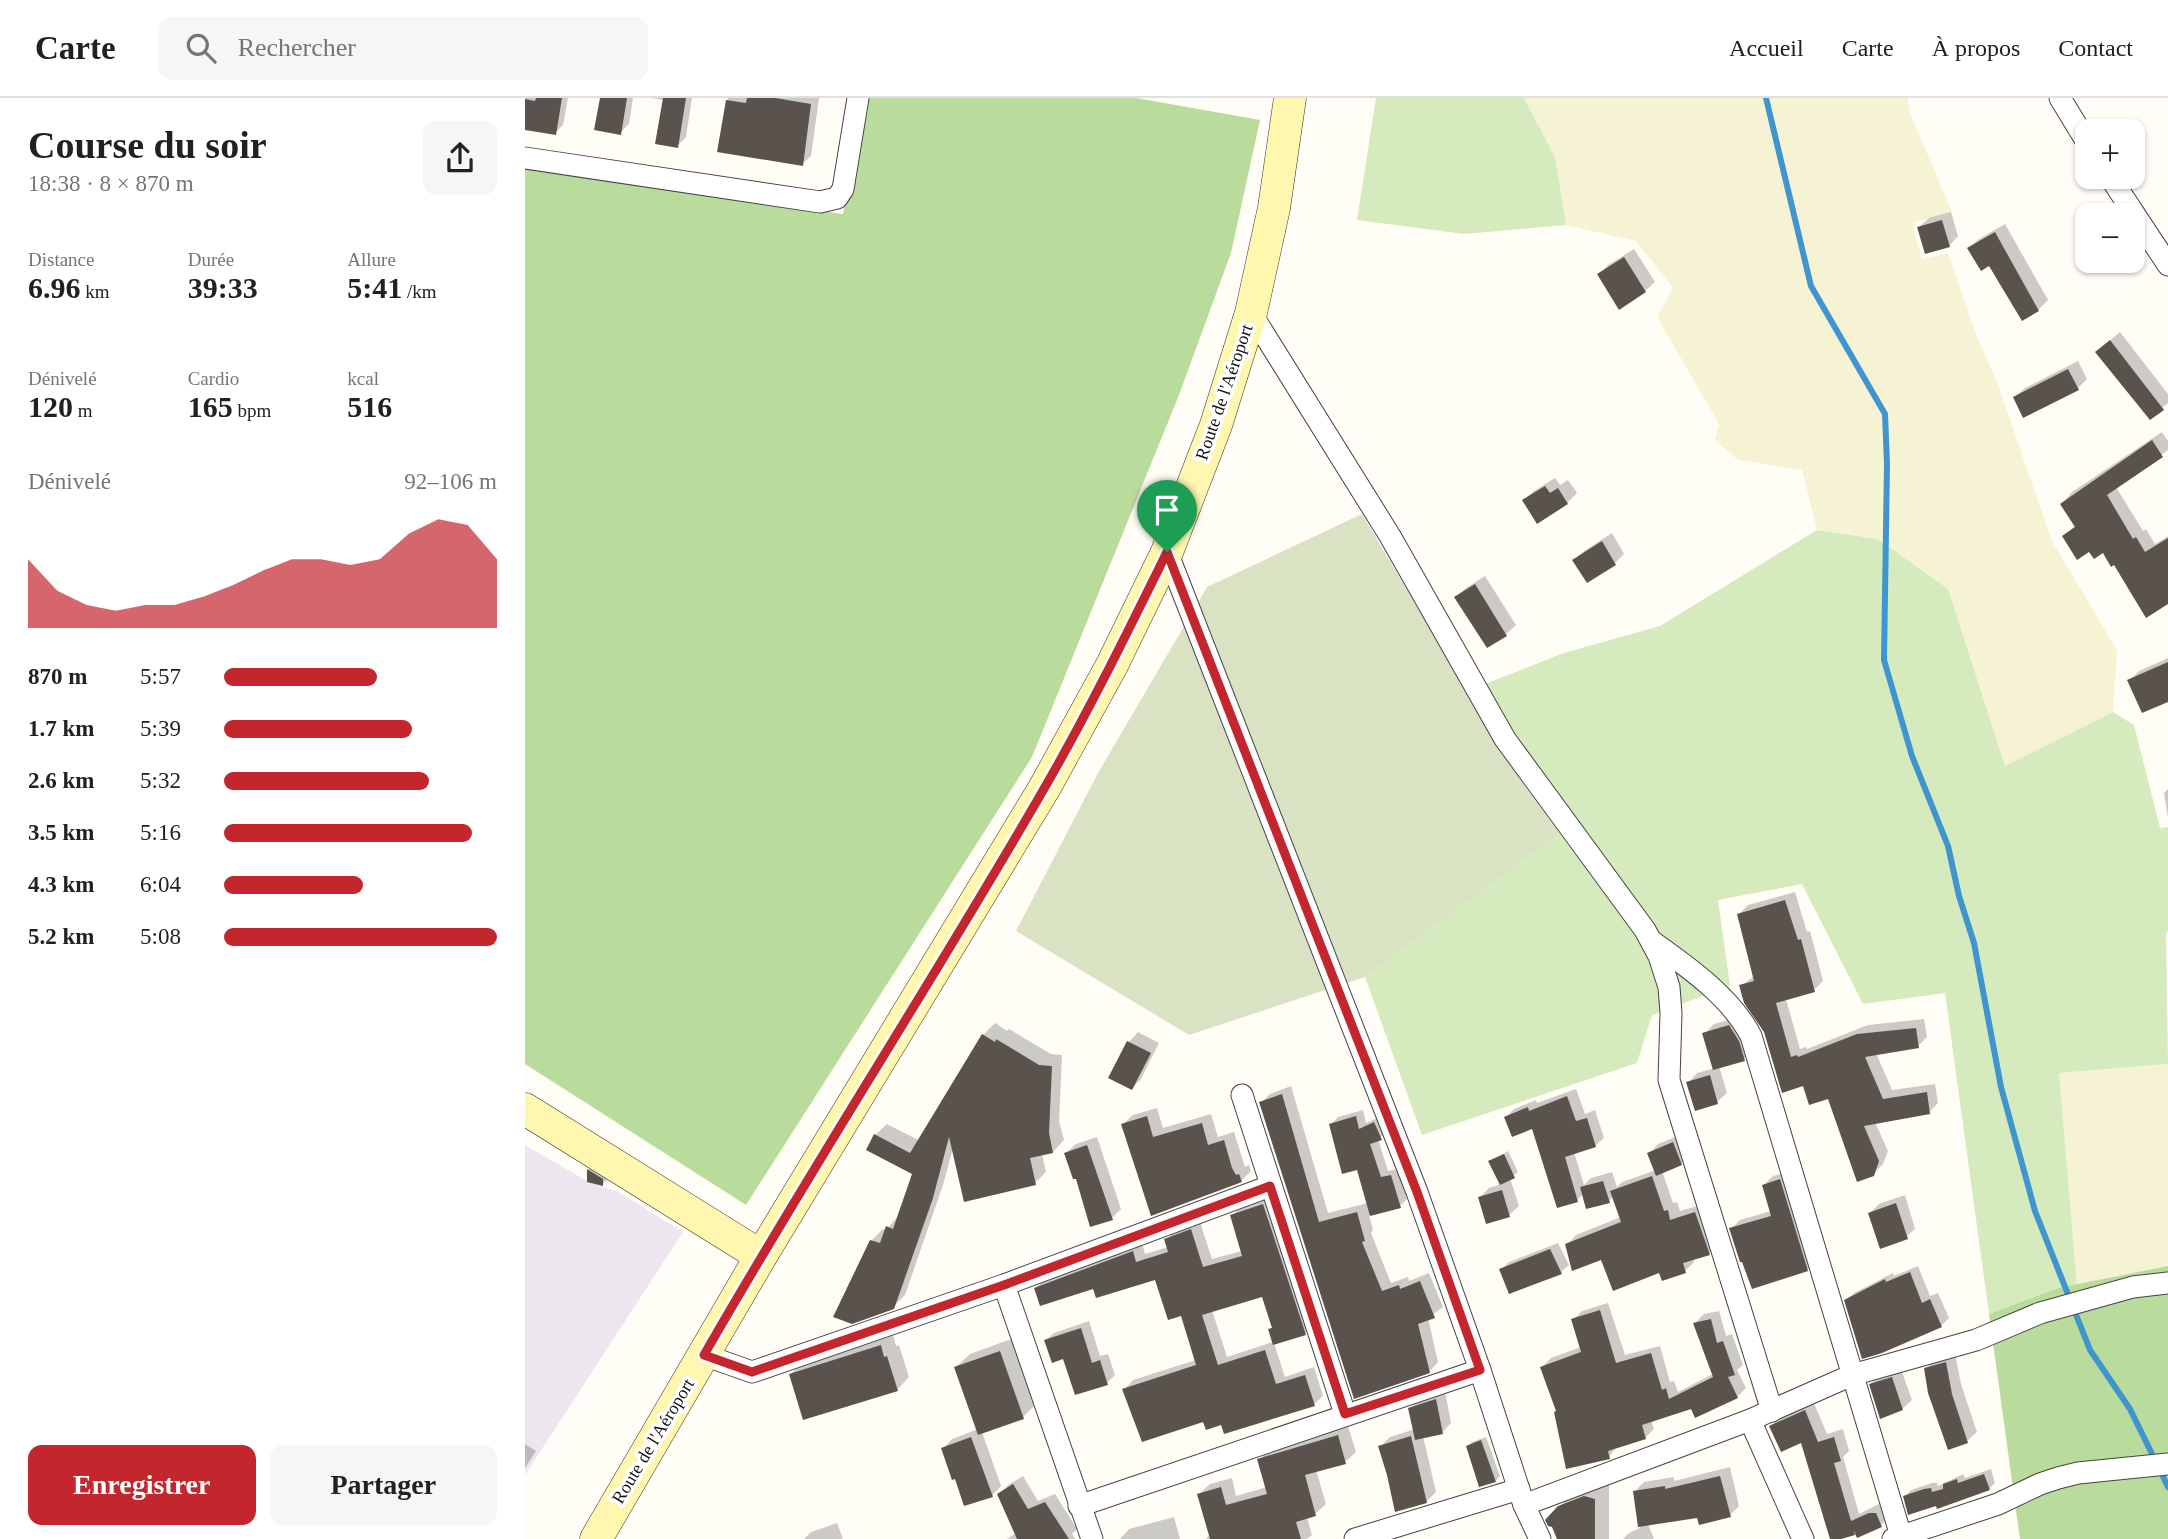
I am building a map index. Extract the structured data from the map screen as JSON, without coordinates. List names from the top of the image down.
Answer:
{
  "streets": {
    "main road": ["Route de l'Aéroport"]
  },
  "page": {
    "header": "Carte",
    "search": "Rechercher",
    "nav": [
      "Accueil",
      "Carte",
      "À propos",
      "Contact"
    ],
    "heading": ["Course du soir", "18:38 · 8 × 870 m"],
    "map_buttons": ["+", "−"],
    "stats": [
      ["Distance", "6.96 km"],
      ["Durée", "39:33"],
      ["Allure", "5:41 /km"],
      ["Dénivelé", "120 m"],
      ["Cardio", "165 bpm"],
      ["kcal", "516"]
    ],
    "chart": ["Dénivelé", "92–106 m"],
    "list": [
      {
        "name": "870 m",
        "note": "5:57"
      },
      {
        "name": "1.7 km",
        "note": "5:39"
      },
      {
        "name": "2.6 km",
        "note": "5:32"
      },
      {
        "name": "3.5 km",
        "note": "5:16"
      },
      {
        "name": "4.3 km",
        "note": "6:04"
      },
      {
        "name": "5.2 km",
        "note": "5:08"
      }
    ],
    "buttons": ["Enregistrer", "Partager"]
  }
}
